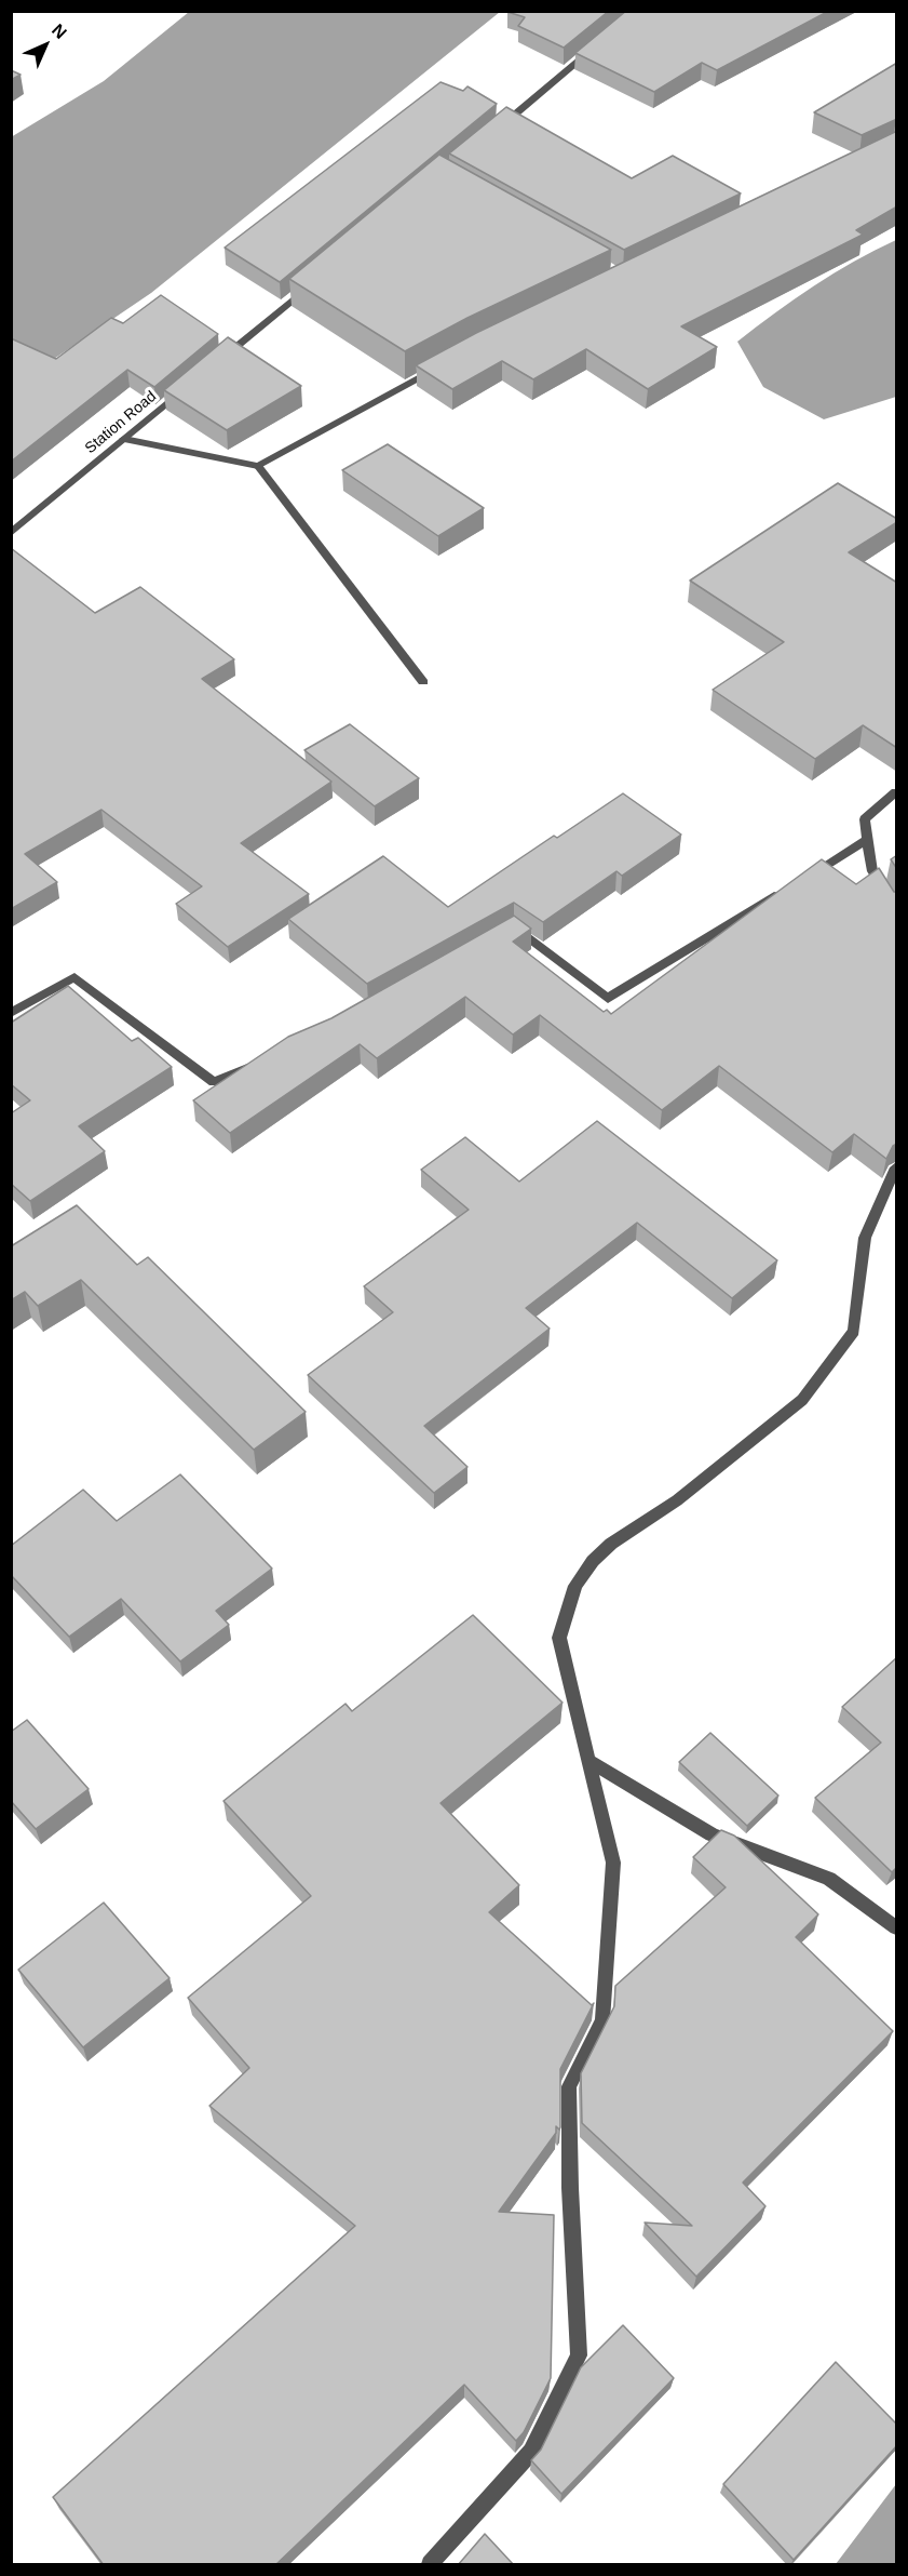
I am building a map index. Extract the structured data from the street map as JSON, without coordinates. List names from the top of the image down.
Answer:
{
  "streets": {
    "street": ["Station Road"]
  },
  "north": "top right"
}
